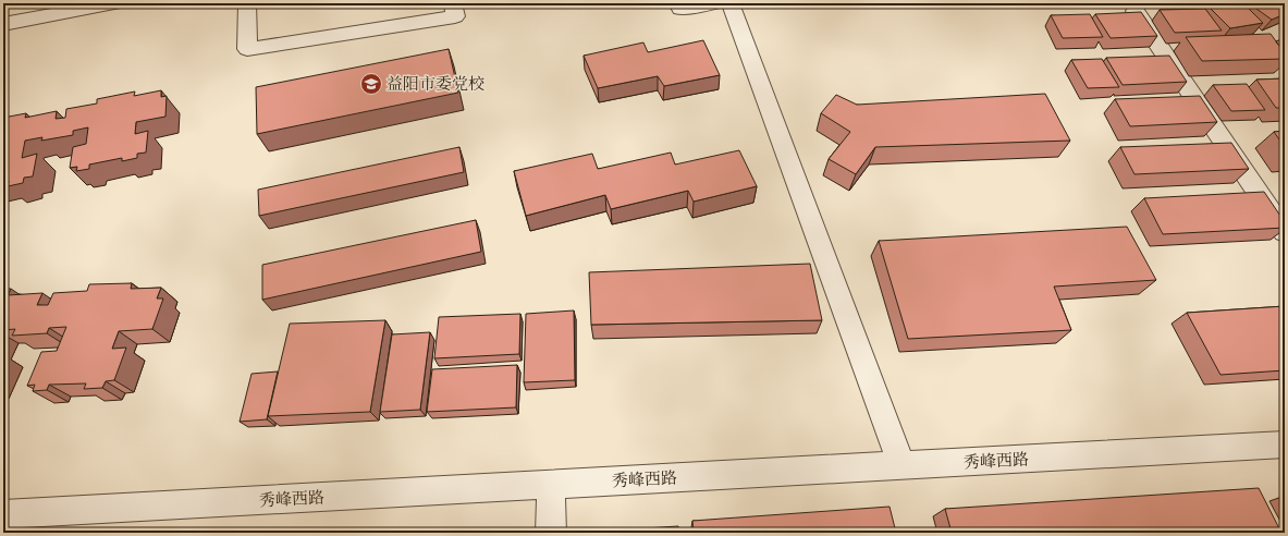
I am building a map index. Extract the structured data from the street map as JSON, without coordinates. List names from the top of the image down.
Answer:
{
  "streets": {
    "street": ["秀峰西路"]
  },
  "places": {
    "school or university": ["益阳市委党校"]
  }
}
